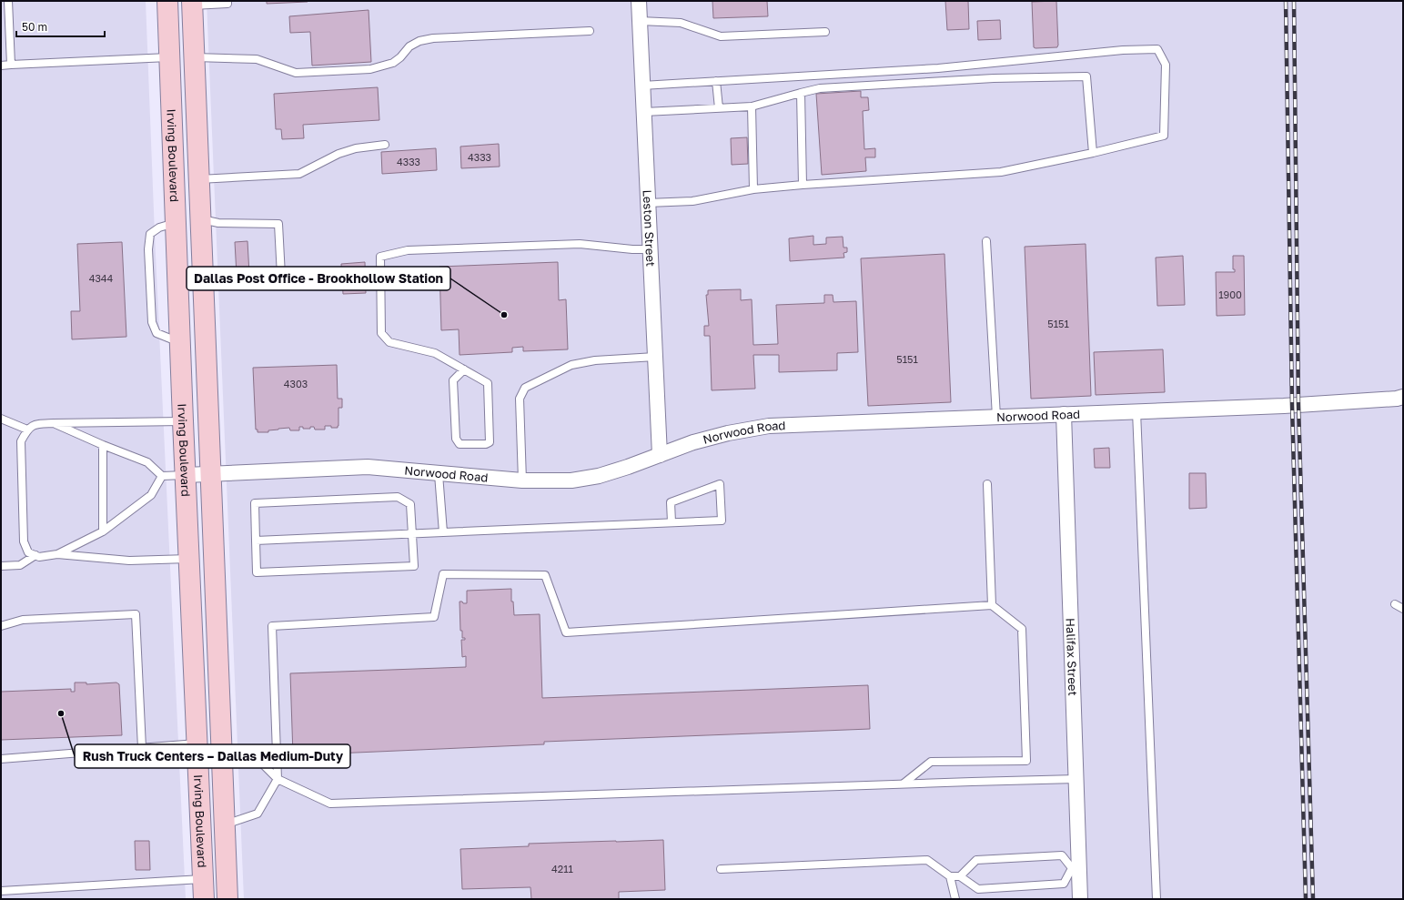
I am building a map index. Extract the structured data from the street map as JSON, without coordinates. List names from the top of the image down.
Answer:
{
  "streets": {
    "main road": ["Irving Boulevard"],
    "street": ["Leston Street", "Norwood Road", "Halifax Street"]
  },
  "crossings": [
    ["Irving Boulevard", "Norwood Road"],
    ["Leston Street", "Norwood Road"],
    ["Norwood Road", "Halifax Street"]
  ],
  "places": ["Dallas Post Office - Brookhollow Station", "Rush Truck Centers – Dallas Medium-Duty"],
  "house_numbers": [
    "4333",
    "4333",
    "4344",
    "1900",
    "5151",
    "5151",
    "4303",
    "4211"
  ],
  "scale_bar": "50 m"
}
